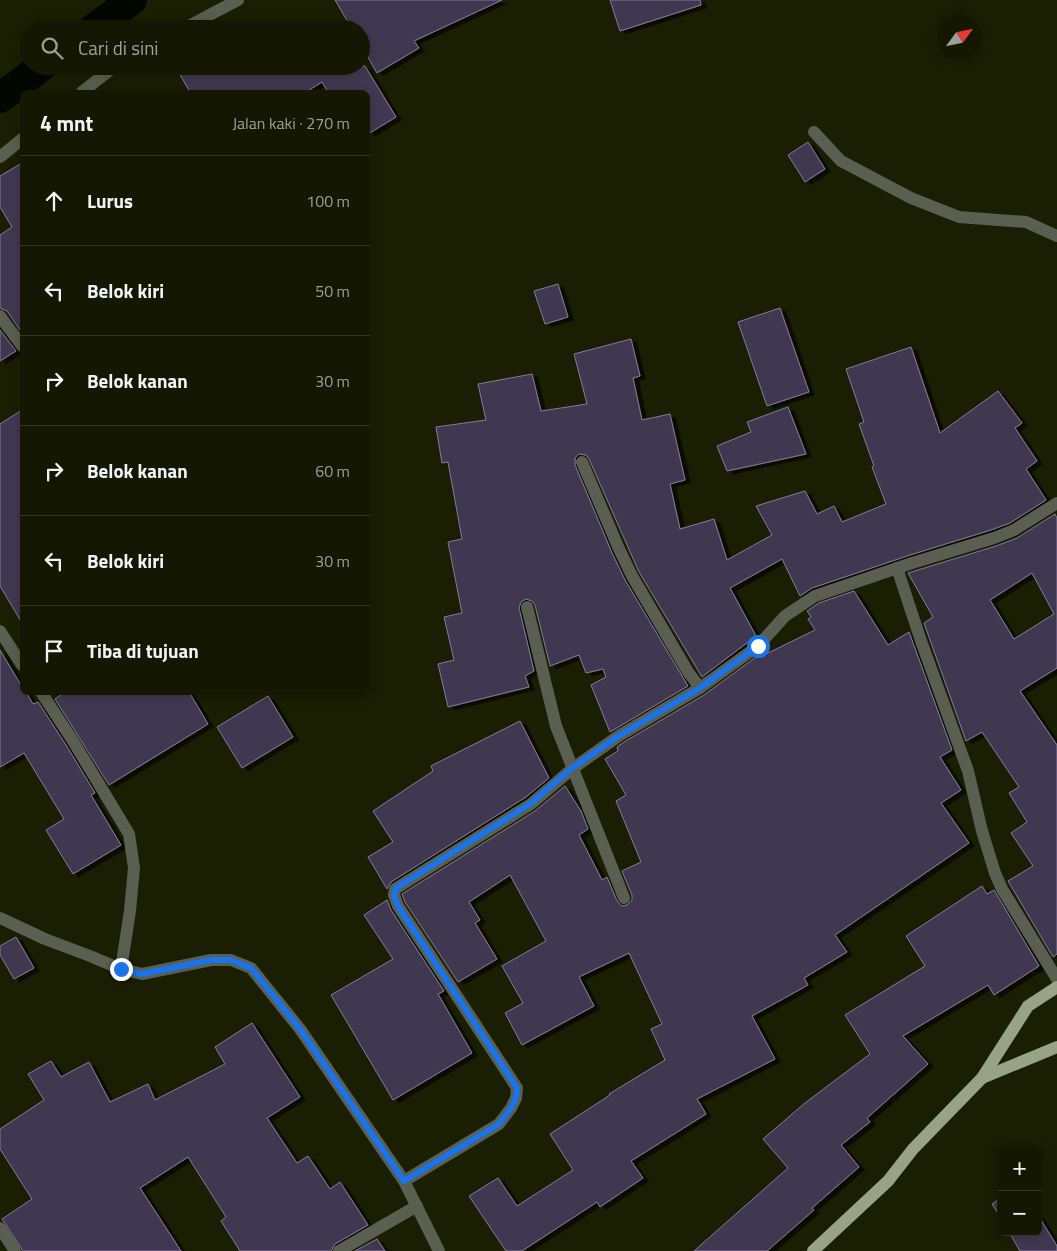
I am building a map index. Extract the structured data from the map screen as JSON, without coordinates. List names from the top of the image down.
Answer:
{
  "north": "top right",
  "page": {
    "search": "Cari di sini",
    "heading": ["4 mnt", "Jalan kaki · 270 m"],
    "list": [
      ["Lurus", "100 m"],
      ["Belok kiri", "50 m"],
      ["Belok kanan", "30 m"],
      ["Belok kanan", "60 m"],
      ["Belok kiri", "30 m"],
      "Tiba di tujuan"
    ],
    "map_buttons": ["+", "−"]
  }
}
